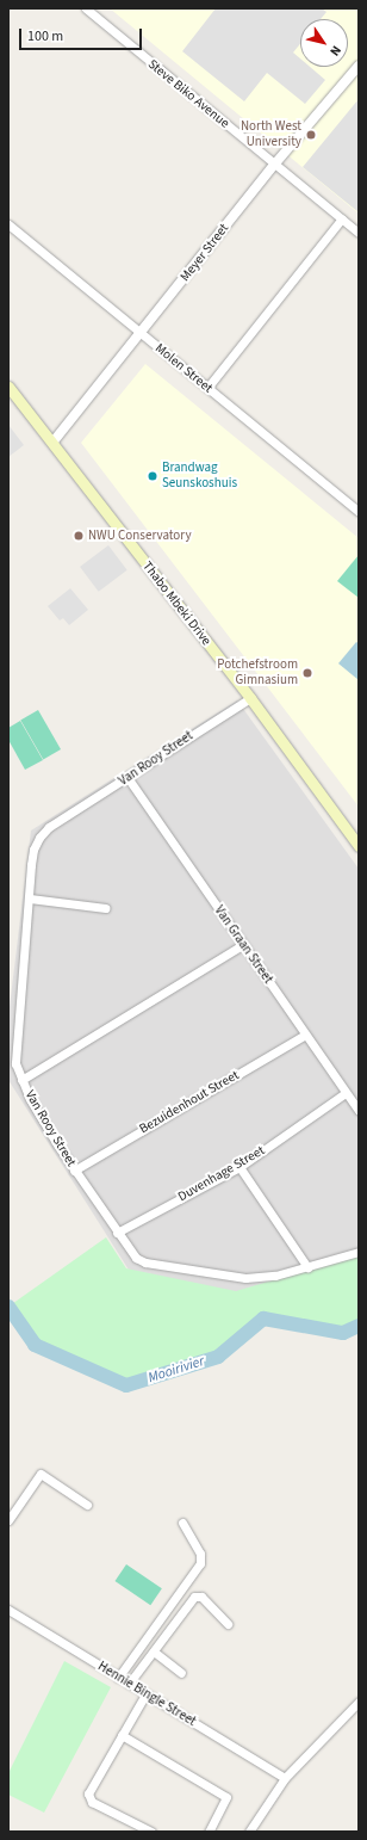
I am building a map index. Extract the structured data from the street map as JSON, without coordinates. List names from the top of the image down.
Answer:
{
  "streets": {
    "main road": ["Thabo Mbeki Drive"],
    "street": [
      "Steve Biko Avenue",
      "Meyer Street",
      "Molen Street",
      "Van Rooy Street",
      "Van Graan Street",
      "Bezuidenhout Street",
      "Duvenhage Street",
      "Hennie Bingle Street"
    ]
  },
  "crossings": [
    ["Steve Biko Avenue", "Meyer Street"],
    ["Meyer Street", "Molen Street"],
    ["Meyer Street", "Thabo Mbeki Drive"],
    ["Thabo Mbeki Drive", "Van Rooy Street"],
    ["Van Rooy Street", "Van Graan Street"],
    ["Van Rooy Street", "Bezuidenhout Street"],
    ["Van Rooy Street", "Duvenhage Street"],
    ["Van Graan Street", "Bezuidenhout Street"],
    ["Van Graan Street", "Duvenhage Street"]
  ],
  "water": ["Mooirivier"],
  "places": [
    "North West University",
    "Brandwag Seunskoshuis",
    "NWU Conservatory",
    "Potchefstroom Gimnasium"
  ],
  "scale_bar": "100 m",
  "north": "bottom right"
}
